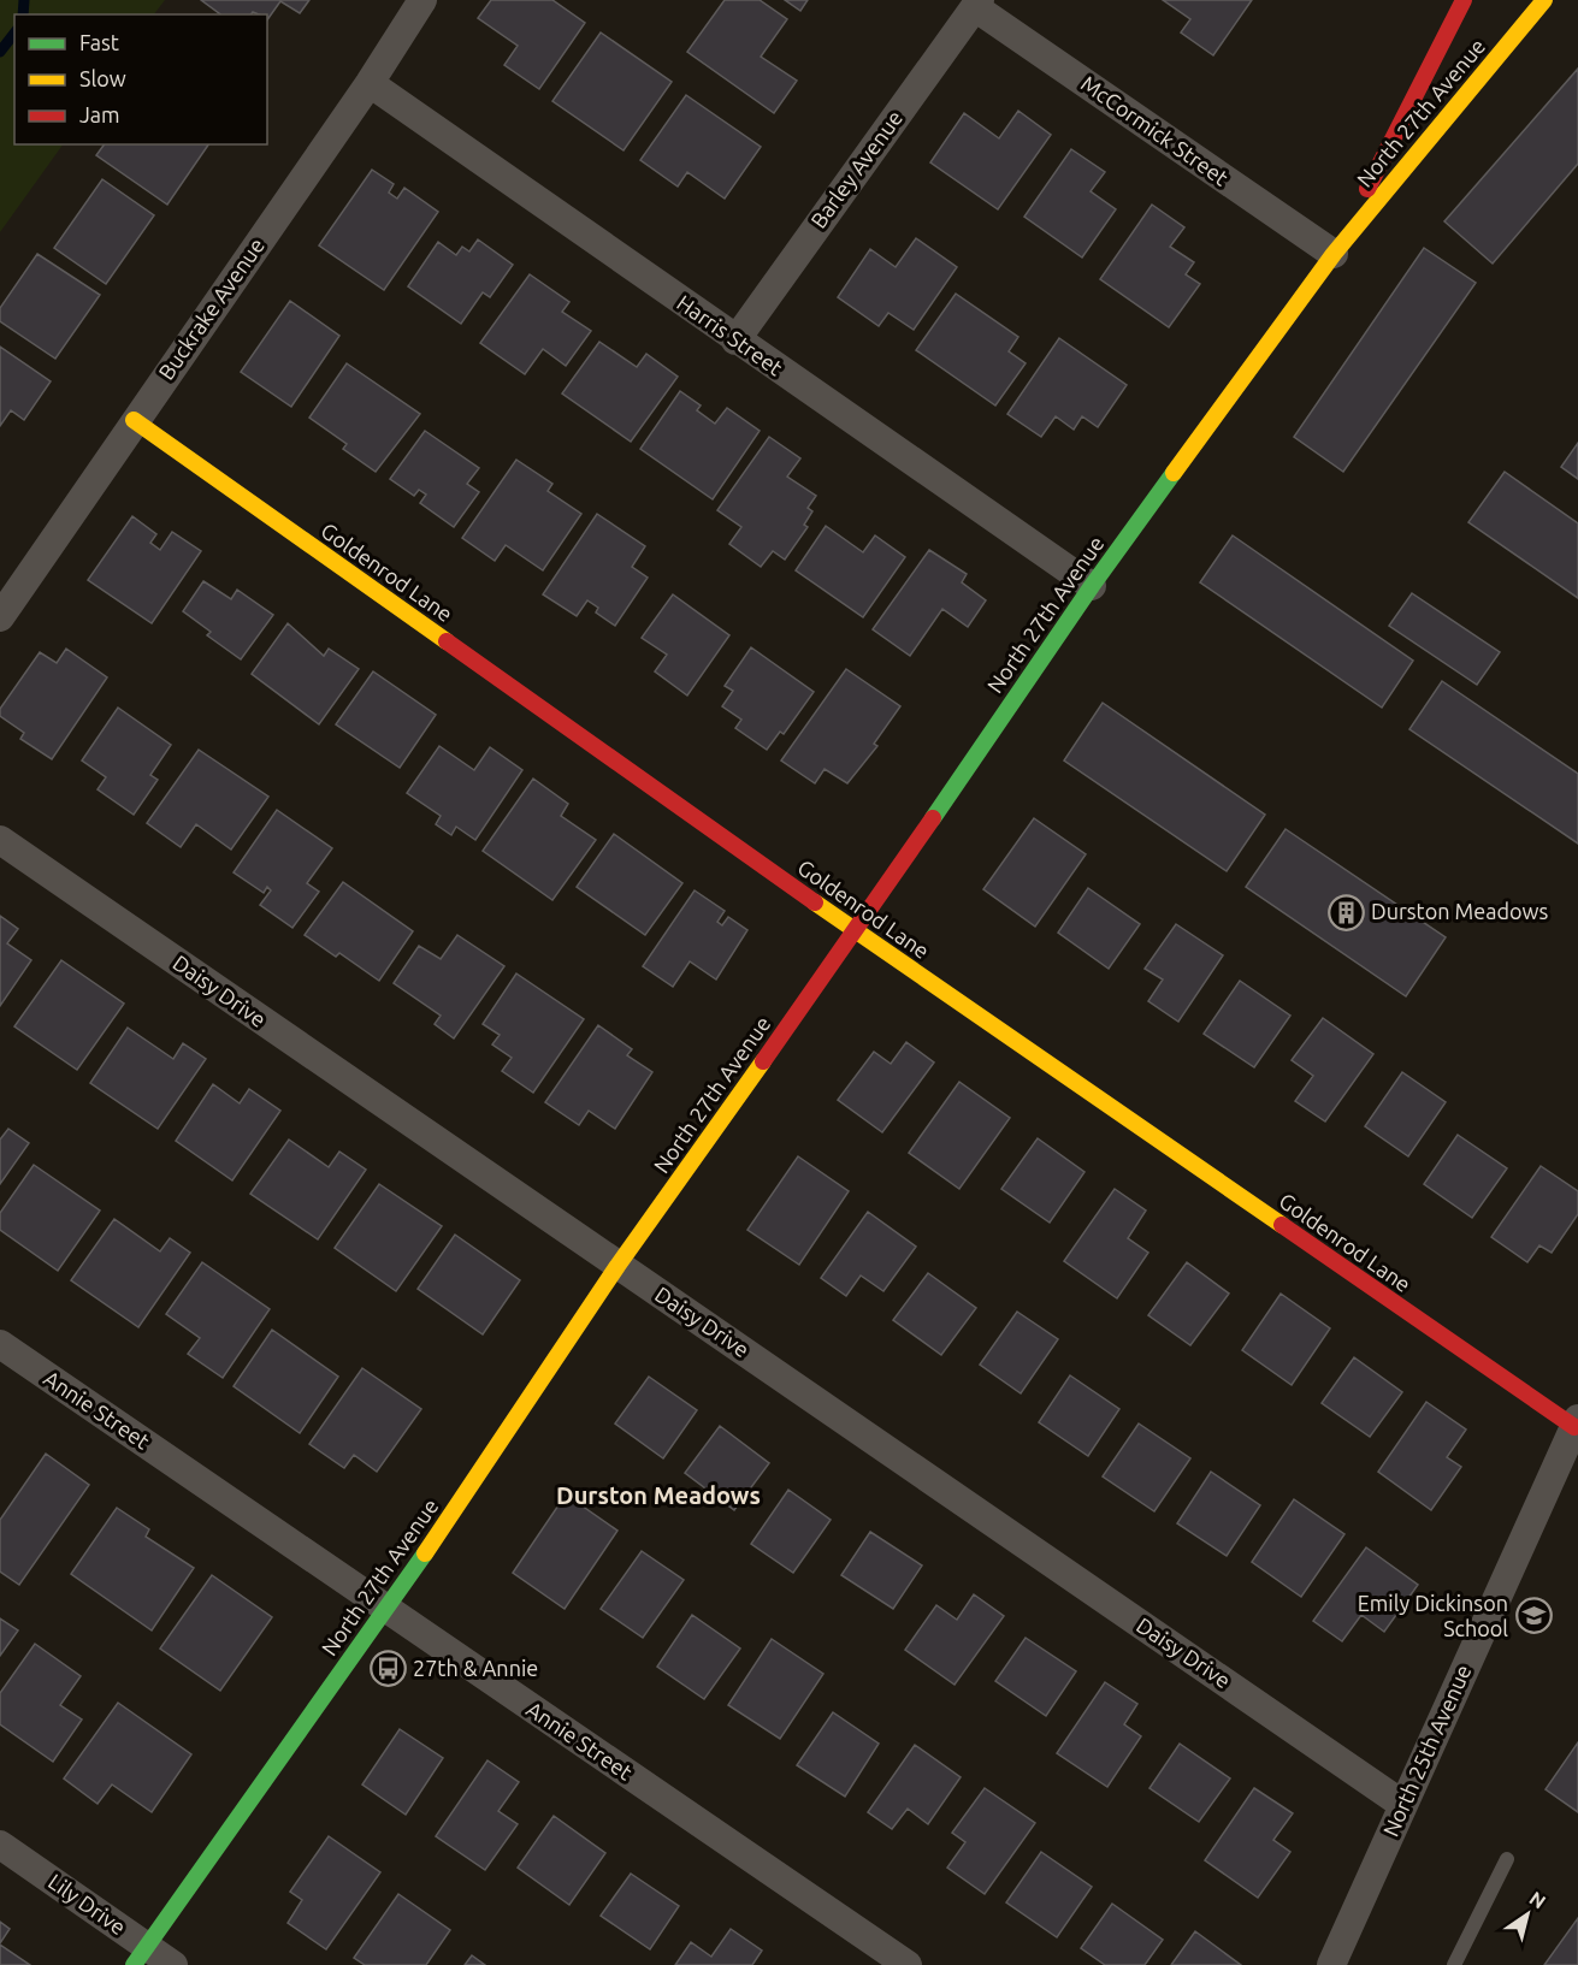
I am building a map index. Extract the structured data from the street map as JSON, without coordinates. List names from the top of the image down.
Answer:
{
  "streets": {
    "street": [
      "North 27th Avenue",
      "McCormick Street",
      "Barley Avenue",
      "Buckrake Avenue",
      "Harris Street",
      "Goldenrod Lane",
      "Daisy Drive",
      "Annie Street",
      "North 25th Avenue",
      "Lily Drive"
    ]
  },
  "crossings": [
    ["North 27th Avenue", "McCormick Street"],
    ["North 27th Avenue", "Harris Street"],
    ["North 27th Avenue", "Goldenrod Lane"],
    ["North 27th Avenue", "Daisy Drive"],
    ["North 27th Avenue", "Annie Street"],
    ["North 27th Avenue", "Lily Drive"],
    ["McCormick Street", "Barley Avenue"],
    ["Barley Avenue", "Harris Street"],
    ["Buckrake Avenue", "Harris Street"],
    ["Buckrake Avenue", "Goldenrod Lane"],
    ["Goldenrod Lane", "North 25th Avenue"],
    ["Daisy Drive", "North 25th Avenue"]
  ],
  "districts": ["Durston Meadows"],
  "places": {
    "building": ["Durston Meadows"],
    "school or university": ["Emily Dickinson School"],
    "bus stop": ["27th & Annie"]
  },
  "legend": ["Fast", "Slow", "Jam"],
  "north": "top right"
}
